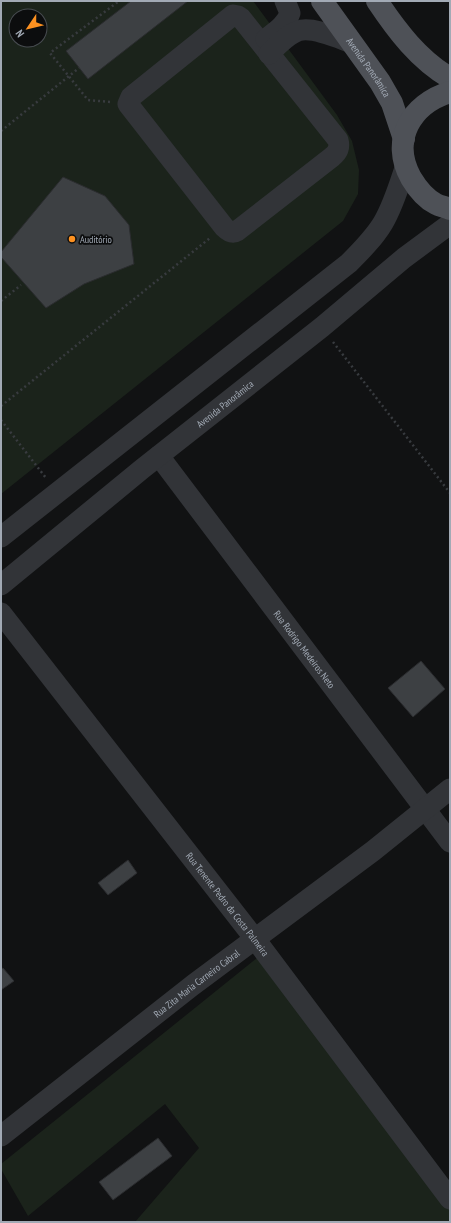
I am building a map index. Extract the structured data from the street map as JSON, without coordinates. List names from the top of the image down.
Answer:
{
  "streets": {
    "main road": ["Avenida Panorâmica"],
    "street": ["Rua Rodrigo Medeiros Neto", "Rua Tenente Pedro da Costa Palmeira", "Rua Zita Maria Carneiro Cabral"]
  },
  "crossings": [
    ["Avenida Panorâmica", "Rua Rodrigo Medeiros Neto"],
    ["Rua Rodrigo Medeiros Neto", "Rua Zita Maria Carneiro Cabral"],
    ["Rua Tenente Pedro da Costa Palmeira", "Rua Zita Maria Carneiro Cabral"]
  ],
  "places": ["Auditório"],
  "north": "bottom left"
}
